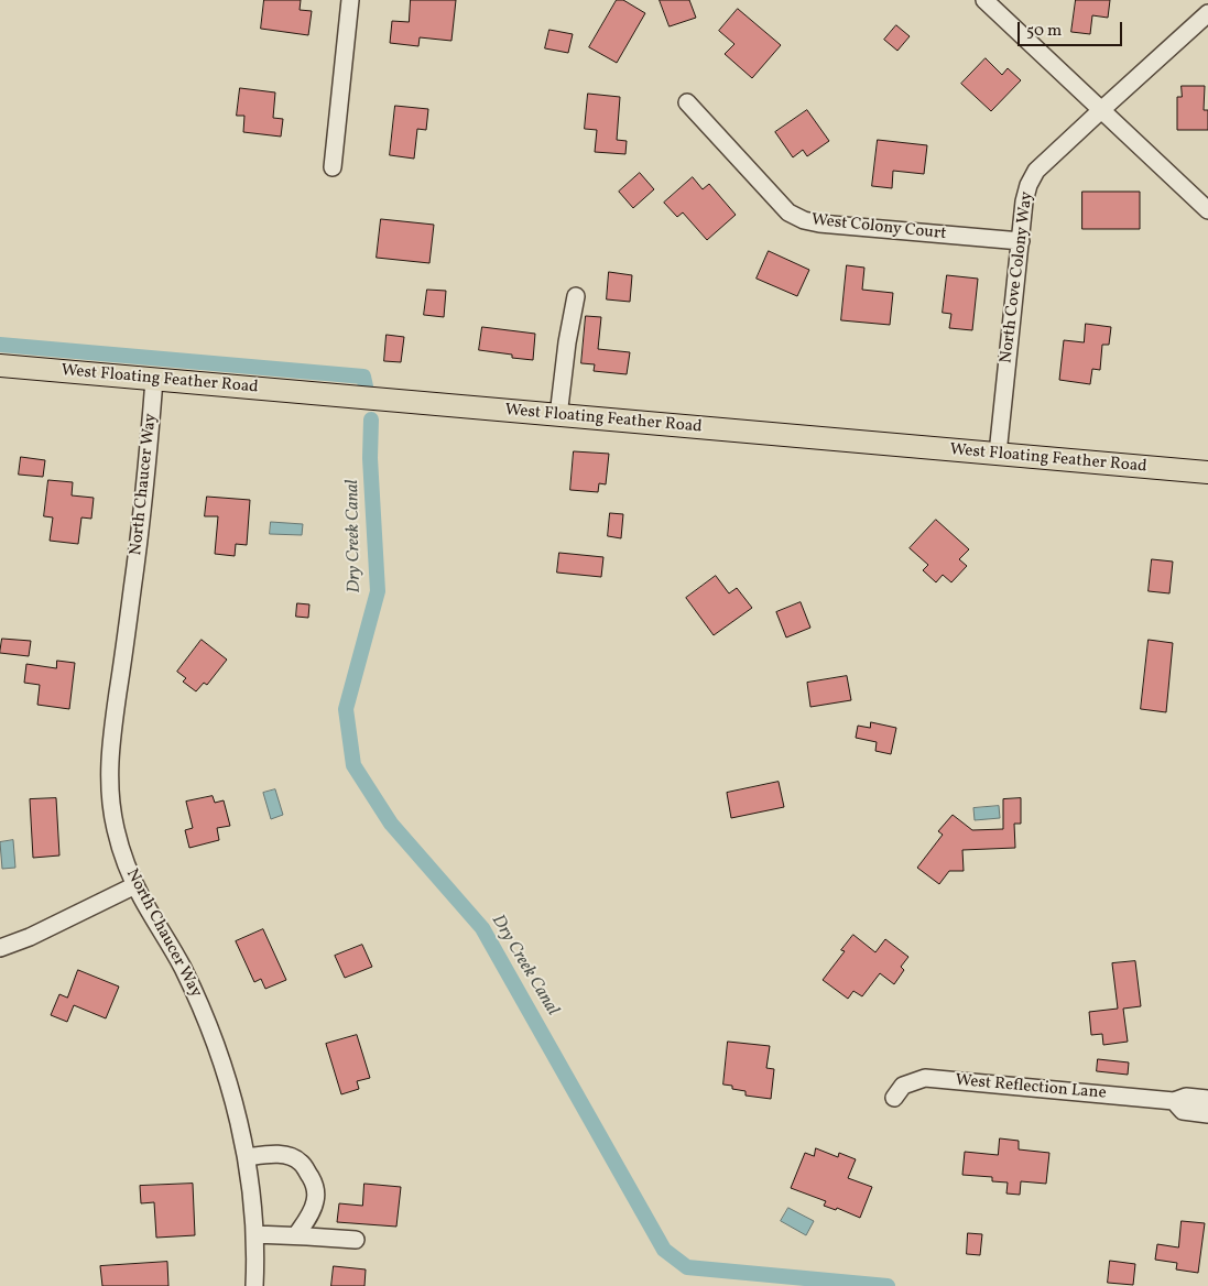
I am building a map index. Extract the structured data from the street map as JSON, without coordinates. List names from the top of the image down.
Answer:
{
  "streets": {
    "main road": ["West Floating Feather Road"],
    "street": [
      "West Colony Court",
      "North Cove Colony Way",
      "North Chaucer Way",
      "West Reflection Lane"
    ]
  },
  "crossings": [
    ["West Colony Court", "North Cove Colony Way"],
    ["North Cove Colony Way", "West Floating Feather Road"],
    ["West Floating Feather Road", "North Chaucer Way"]
  ],
  "water": ["Dry Creek Canal"],
  "scale_bar": "50 m"
}
